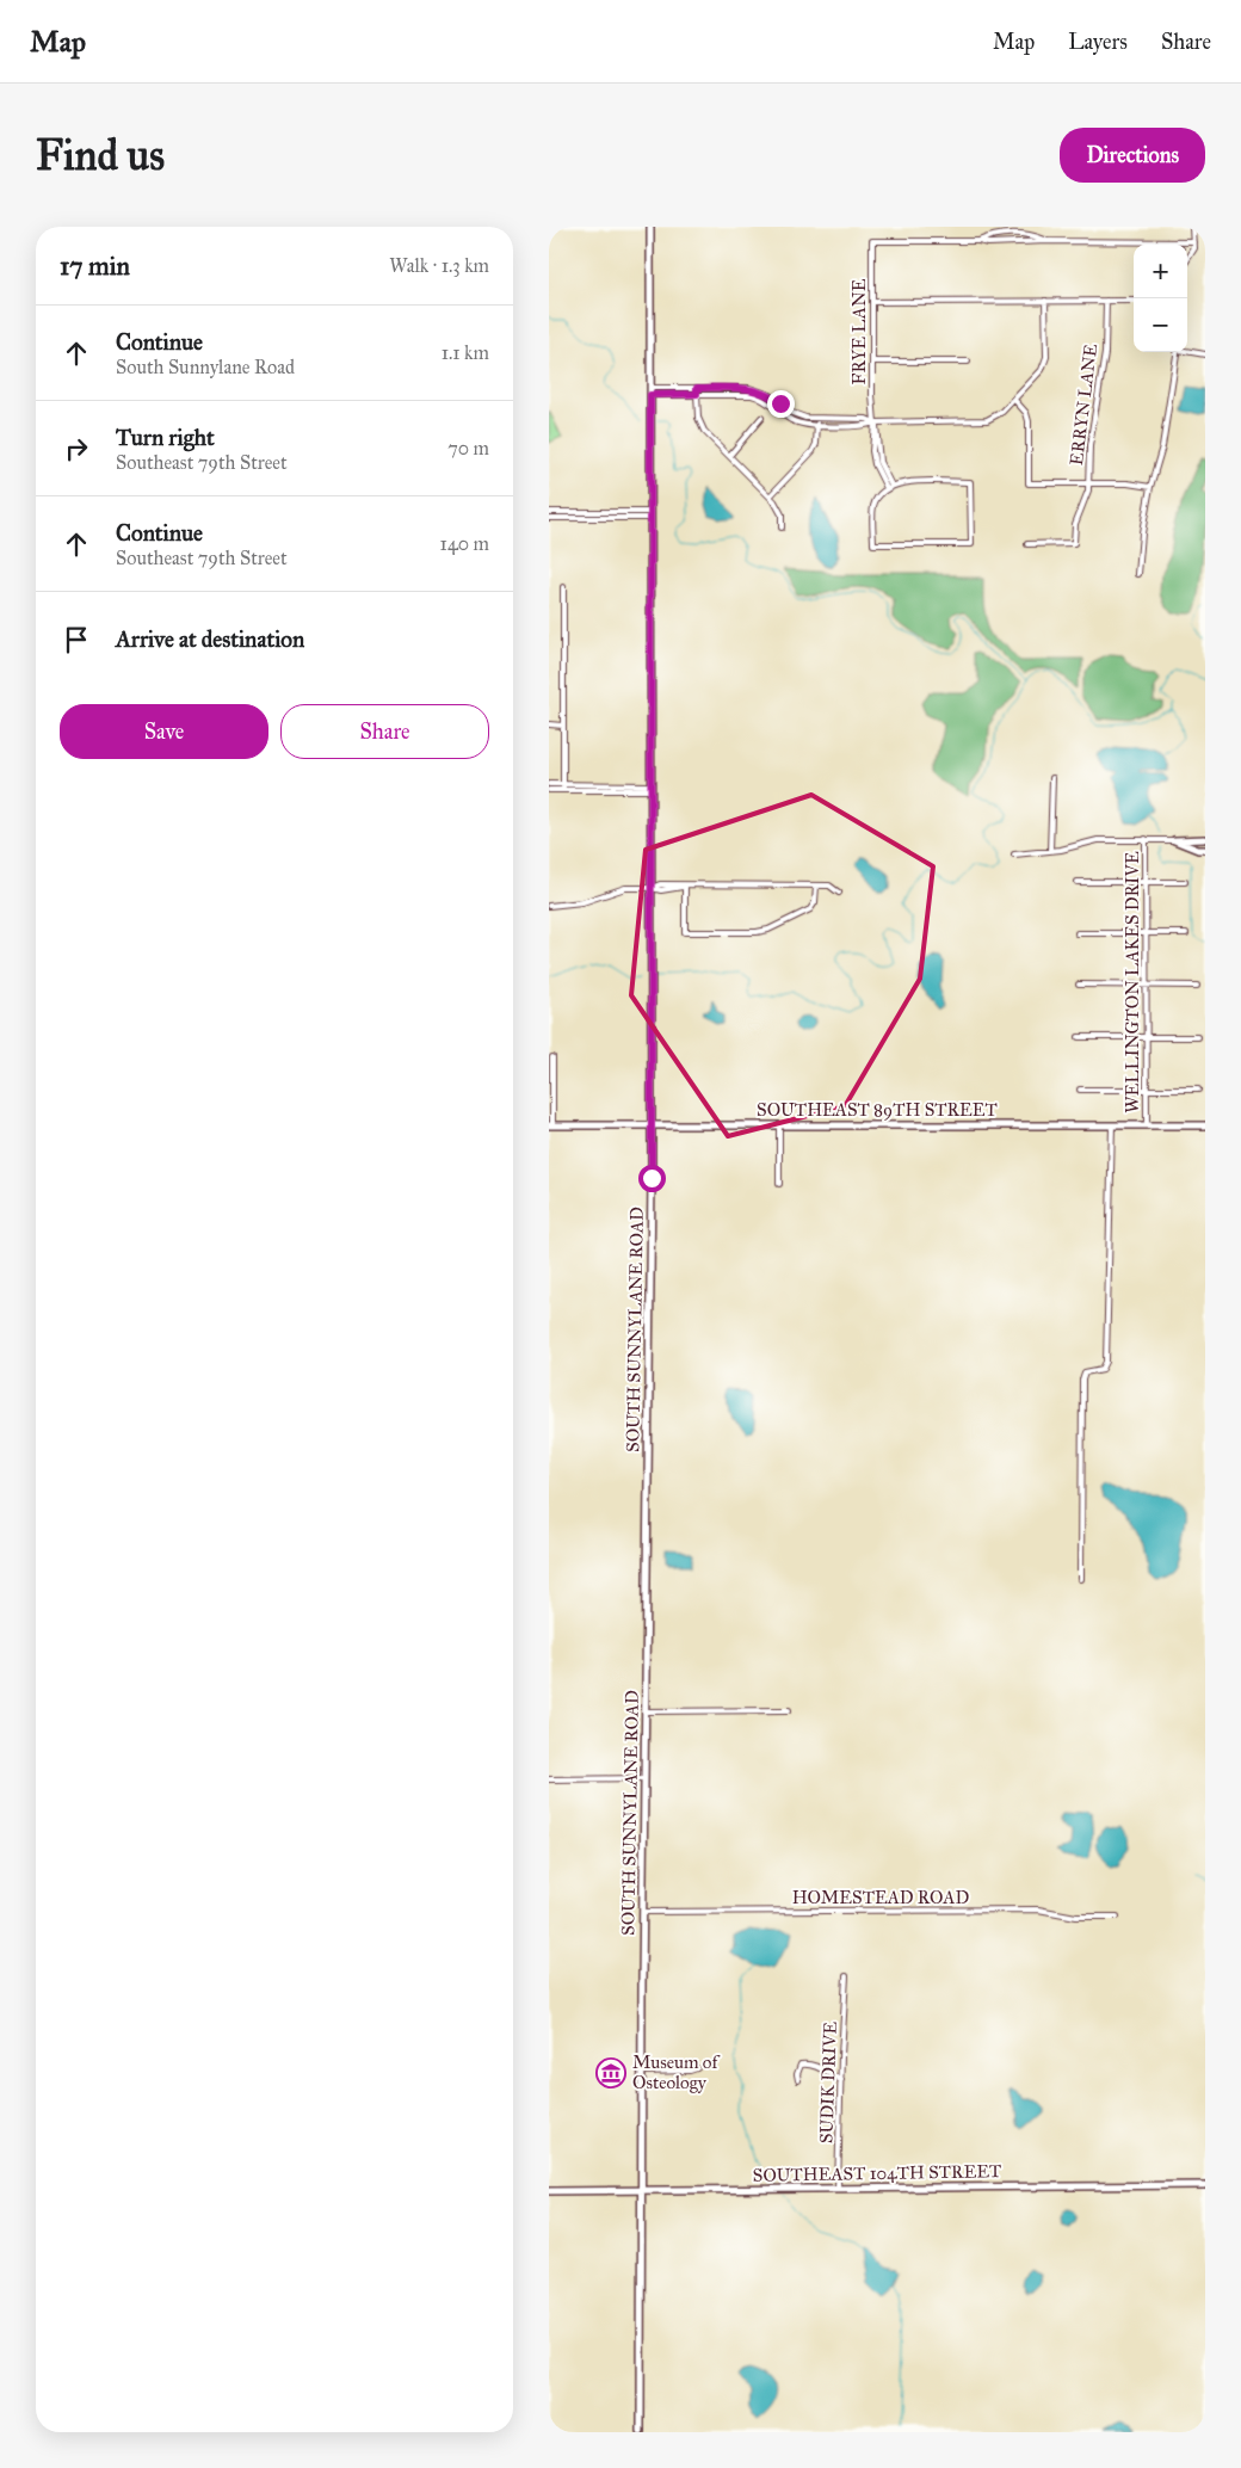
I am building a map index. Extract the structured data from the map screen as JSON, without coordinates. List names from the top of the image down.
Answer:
{
  "streets": {
    "street": [
      "FRYE LANE",
      "ERRYN LANE",
      "WELLINGTON LAKES DRIVE",
      "SOUTHEAST 89TH STREET",
      "SOUTH SUNNYLANE ROAD",
      "HOMESTEAD ROAD",
      "SUDIK DRIVE",
      "SOUTHEAST 104TH STREET"
    ]
  },
  "crossings": [
    ["WELLINGTON LAKES DRIVE", "SOUTHEAST 89TH STREET"],
    ["SOUTHEAST 89TH STREET", "SOUTH SUNNYLANE ROAD"],
    ["SOUTH SUNNYLANE ROAD", "HOMESTEAD ROAD"],
    ["SOUTH SUNNYLANE ROAD", "SOUTHEAST 104TH STREET"],
    ["SUDIK DRIVE", "SOUTHEAST 104TH STREET"]
  ],
  "places": {
    "museum": ["Museum of Osteology"]
  },
  "page": {
    "header": "Map",
    "nav": ["Map", "Layers", "Share"],
    "buttons": [
      "Directions",
      ["Save", "Share"]
    ],
    "title": "Find us",
    "heading": ["17 min", "Walk · 1.3 km"],
    "map_buttons": ["+", "−"],
    "list": [
      ["Continue", "South Sunnylane Road", "1.1 km"],
      ["Turn right", "Southeast 79th Street", "70 m"],
      ["Continue", "Southeast 79th Street", "140 m"],
      "Arrive at destination"
    ]
  }
}
